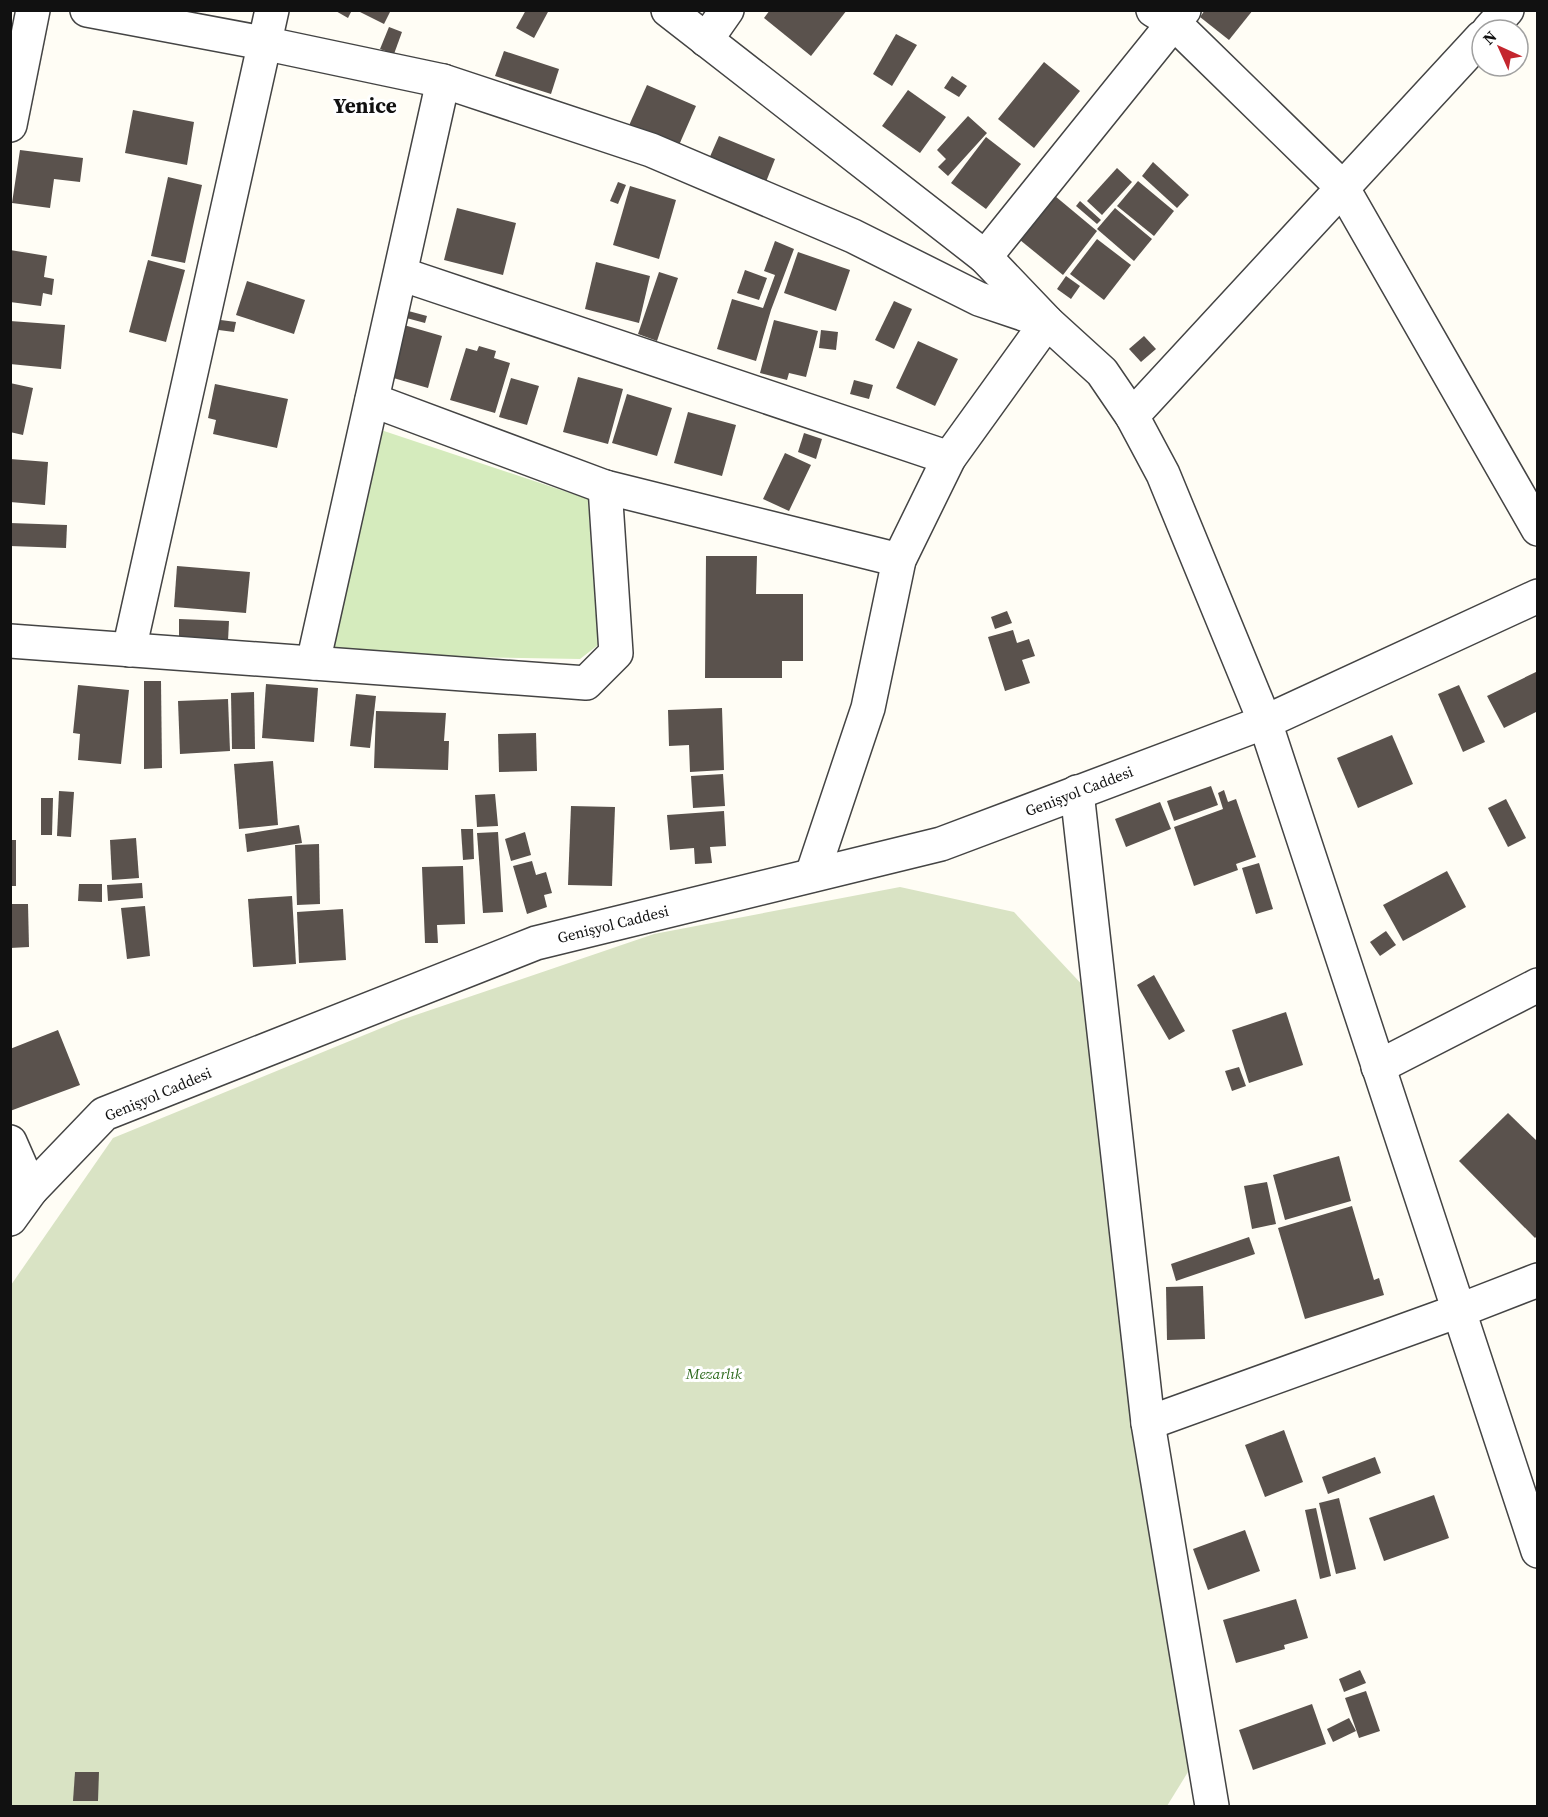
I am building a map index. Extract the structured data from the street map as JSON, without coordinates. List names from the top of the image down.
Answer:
{
  "streets": {
    "street": ["Genişyol Caddesi"]
  },
  "districts": ["Yenice"],
  "parks": ["Mezarlık"],
  "north": "top left"
}
